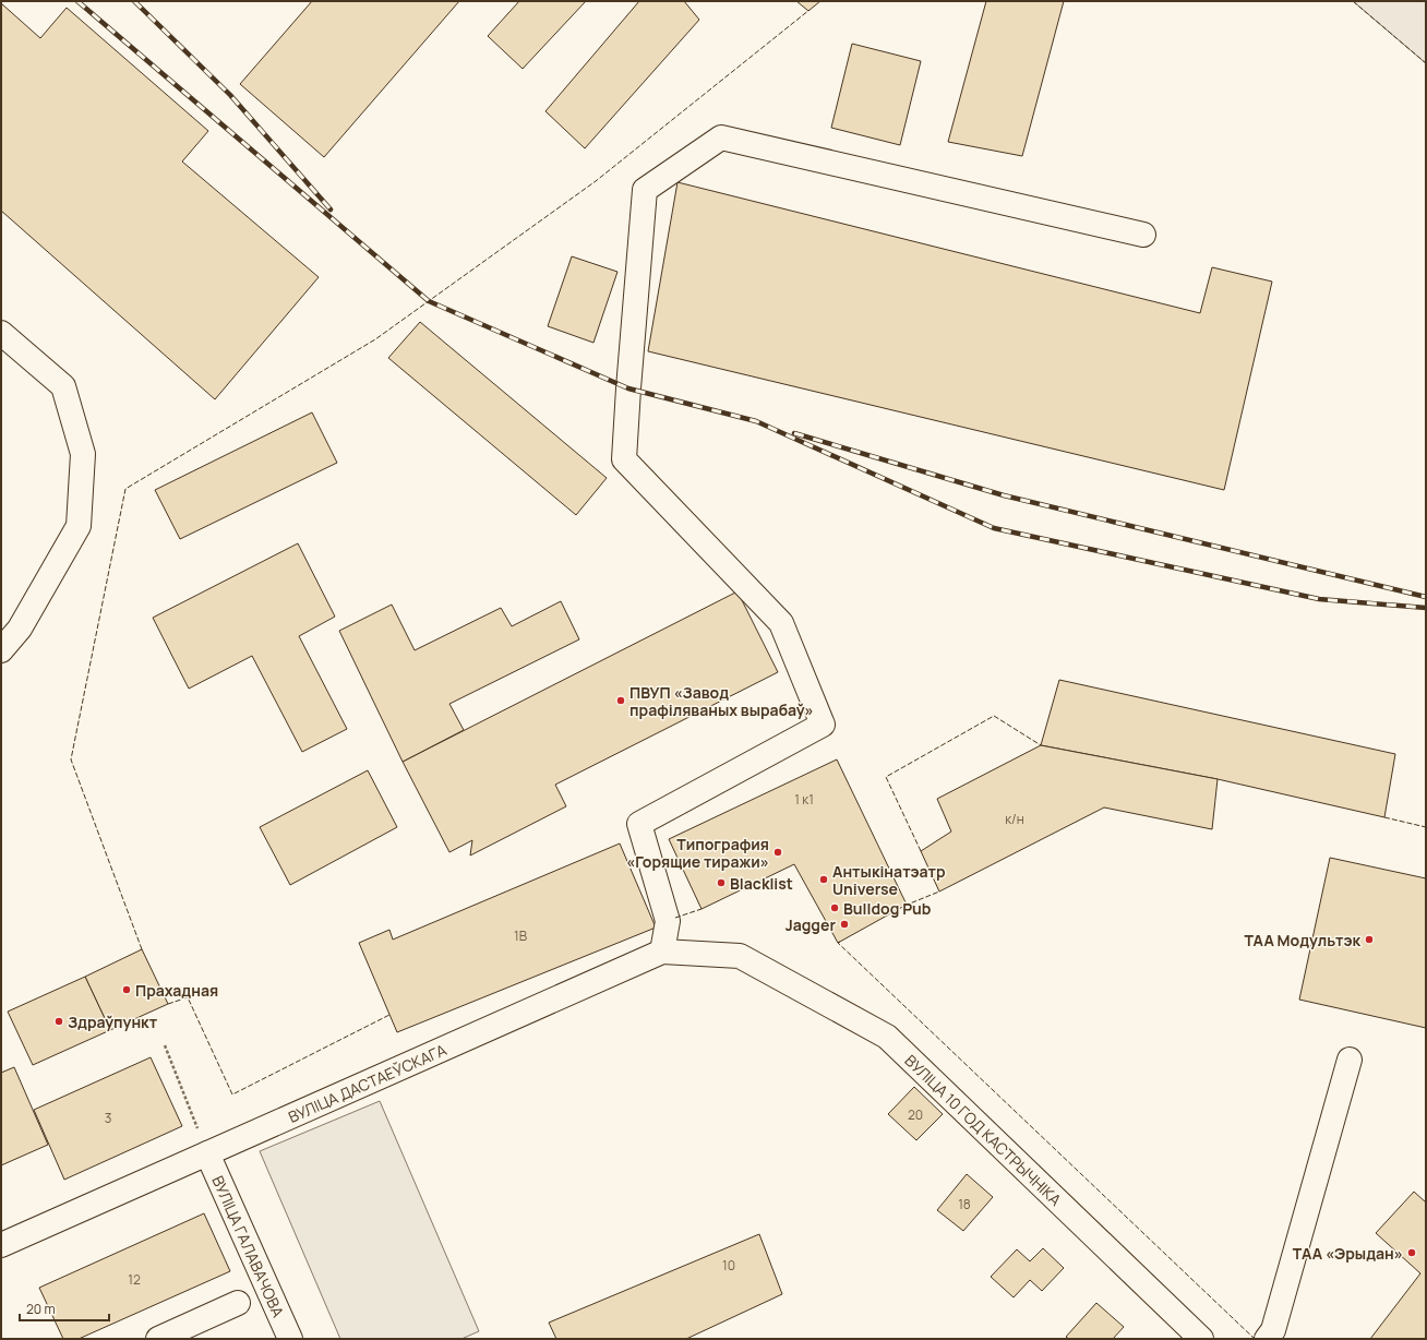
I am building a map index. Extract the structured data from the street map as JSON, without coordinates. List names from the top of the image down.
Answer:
{
  "streets": {
    "street": ["ВУЛІЦА ДАСТАЕЎСКАГА", "ВУЛІЦА 10 ГОД КАСТРЫЧНІКА", "ВУЛІЦА ГАЛАВАЧОВА"]
  },
  "crossings": [
    ["ВУЛІЦА ДАСТАЕЎСКАГА", "ВУЛІЦА 10 ГОД КАСТРЫЧНІКА"],
    ["ВУЛІЦА ДАСТАЕЎСКАГА", "ВУЛІЦА ГАЛАВАЧОВА"]
  ],
  "places": [
    "ПВУП «Завод прафіляваных вырабаў»",
    "Типография «Горящие тиражи»",
    "Антыкінатэатр Universe",
    "Blacklist",
    "Bulldog Pub",
    "Jagger",
    "ТАА Модультэк",
    "Прахадная",
    "Здраўпункт",
    "ТАА «Эрыдан»"
  ],
  "house_numbers": [
    "1 к1",
    "к/н",
    "1В",
    "20",
    "3",
    "18",
    "10",
    "12"
  ],
  "scale_bar": "20 m"
}
